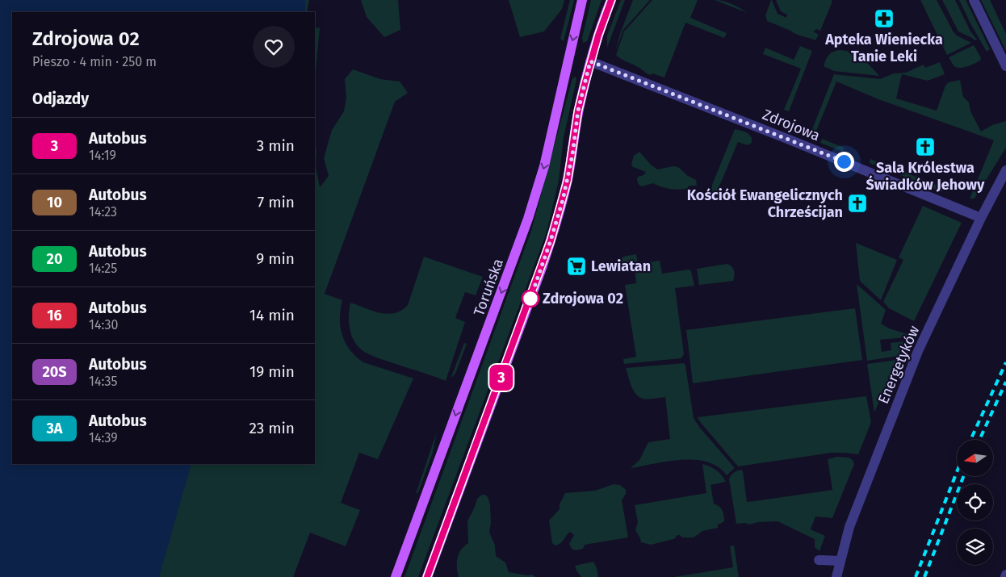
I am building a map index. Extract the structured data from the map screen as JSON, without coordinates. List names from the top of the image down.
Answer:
{
  "streets": {
    "main road": ["Toruńska"],
    "street": ["Zdrojowa", "Energetyków"]
  },
  "crossings": [
    ["Zdrojowa", "Energetyków"]
  ],
  "places": {
    "pharmacy": ["Apteka Wieniecka Tanie Leki"],
    "church": ["Sala Królestwa Świadków Jehowy", "Kościół Ewangelicznych Chrześcijan"],
    "supermarket": ["Lewiatan"],
    "other": ["Zdrojowa 02"]
  },
  "lines": ["bus line 3"],
  "north": "left",
  "page": {
    "on_map": "3",
    "heading": [
      ["Zdrojowa 02", "Pieszo · 4 min · 250 m"],
      "Odjazdy"
    ],
    "list": [
      {
        "mark": "3",
        "name": "Autobus",
        "note": "14:19",
        "value": "3 min"
      },
      {
        "mark": "10",
        "name": "Autobus",
        "note": "14:23",
        "value": "7 min"
      },
      {
        "mark": "20",
        "name": "Autobus",
        "note": "14:25",
        "value": "9 min"
      },
      {
        "mark": "16",
        "name": "Autobus",
        "note": "14:30",
        "value": "14 min"
      },
      {
        "mark": "20S",
        "name": "Autobus",
        "note": "14:35",
        "value": "19 min"
      },
      {
        "mark": "3A",
        "name": "Autobus",
        "note": "14:39",
        "value": "23 min"
      }
    ]
  }
}
